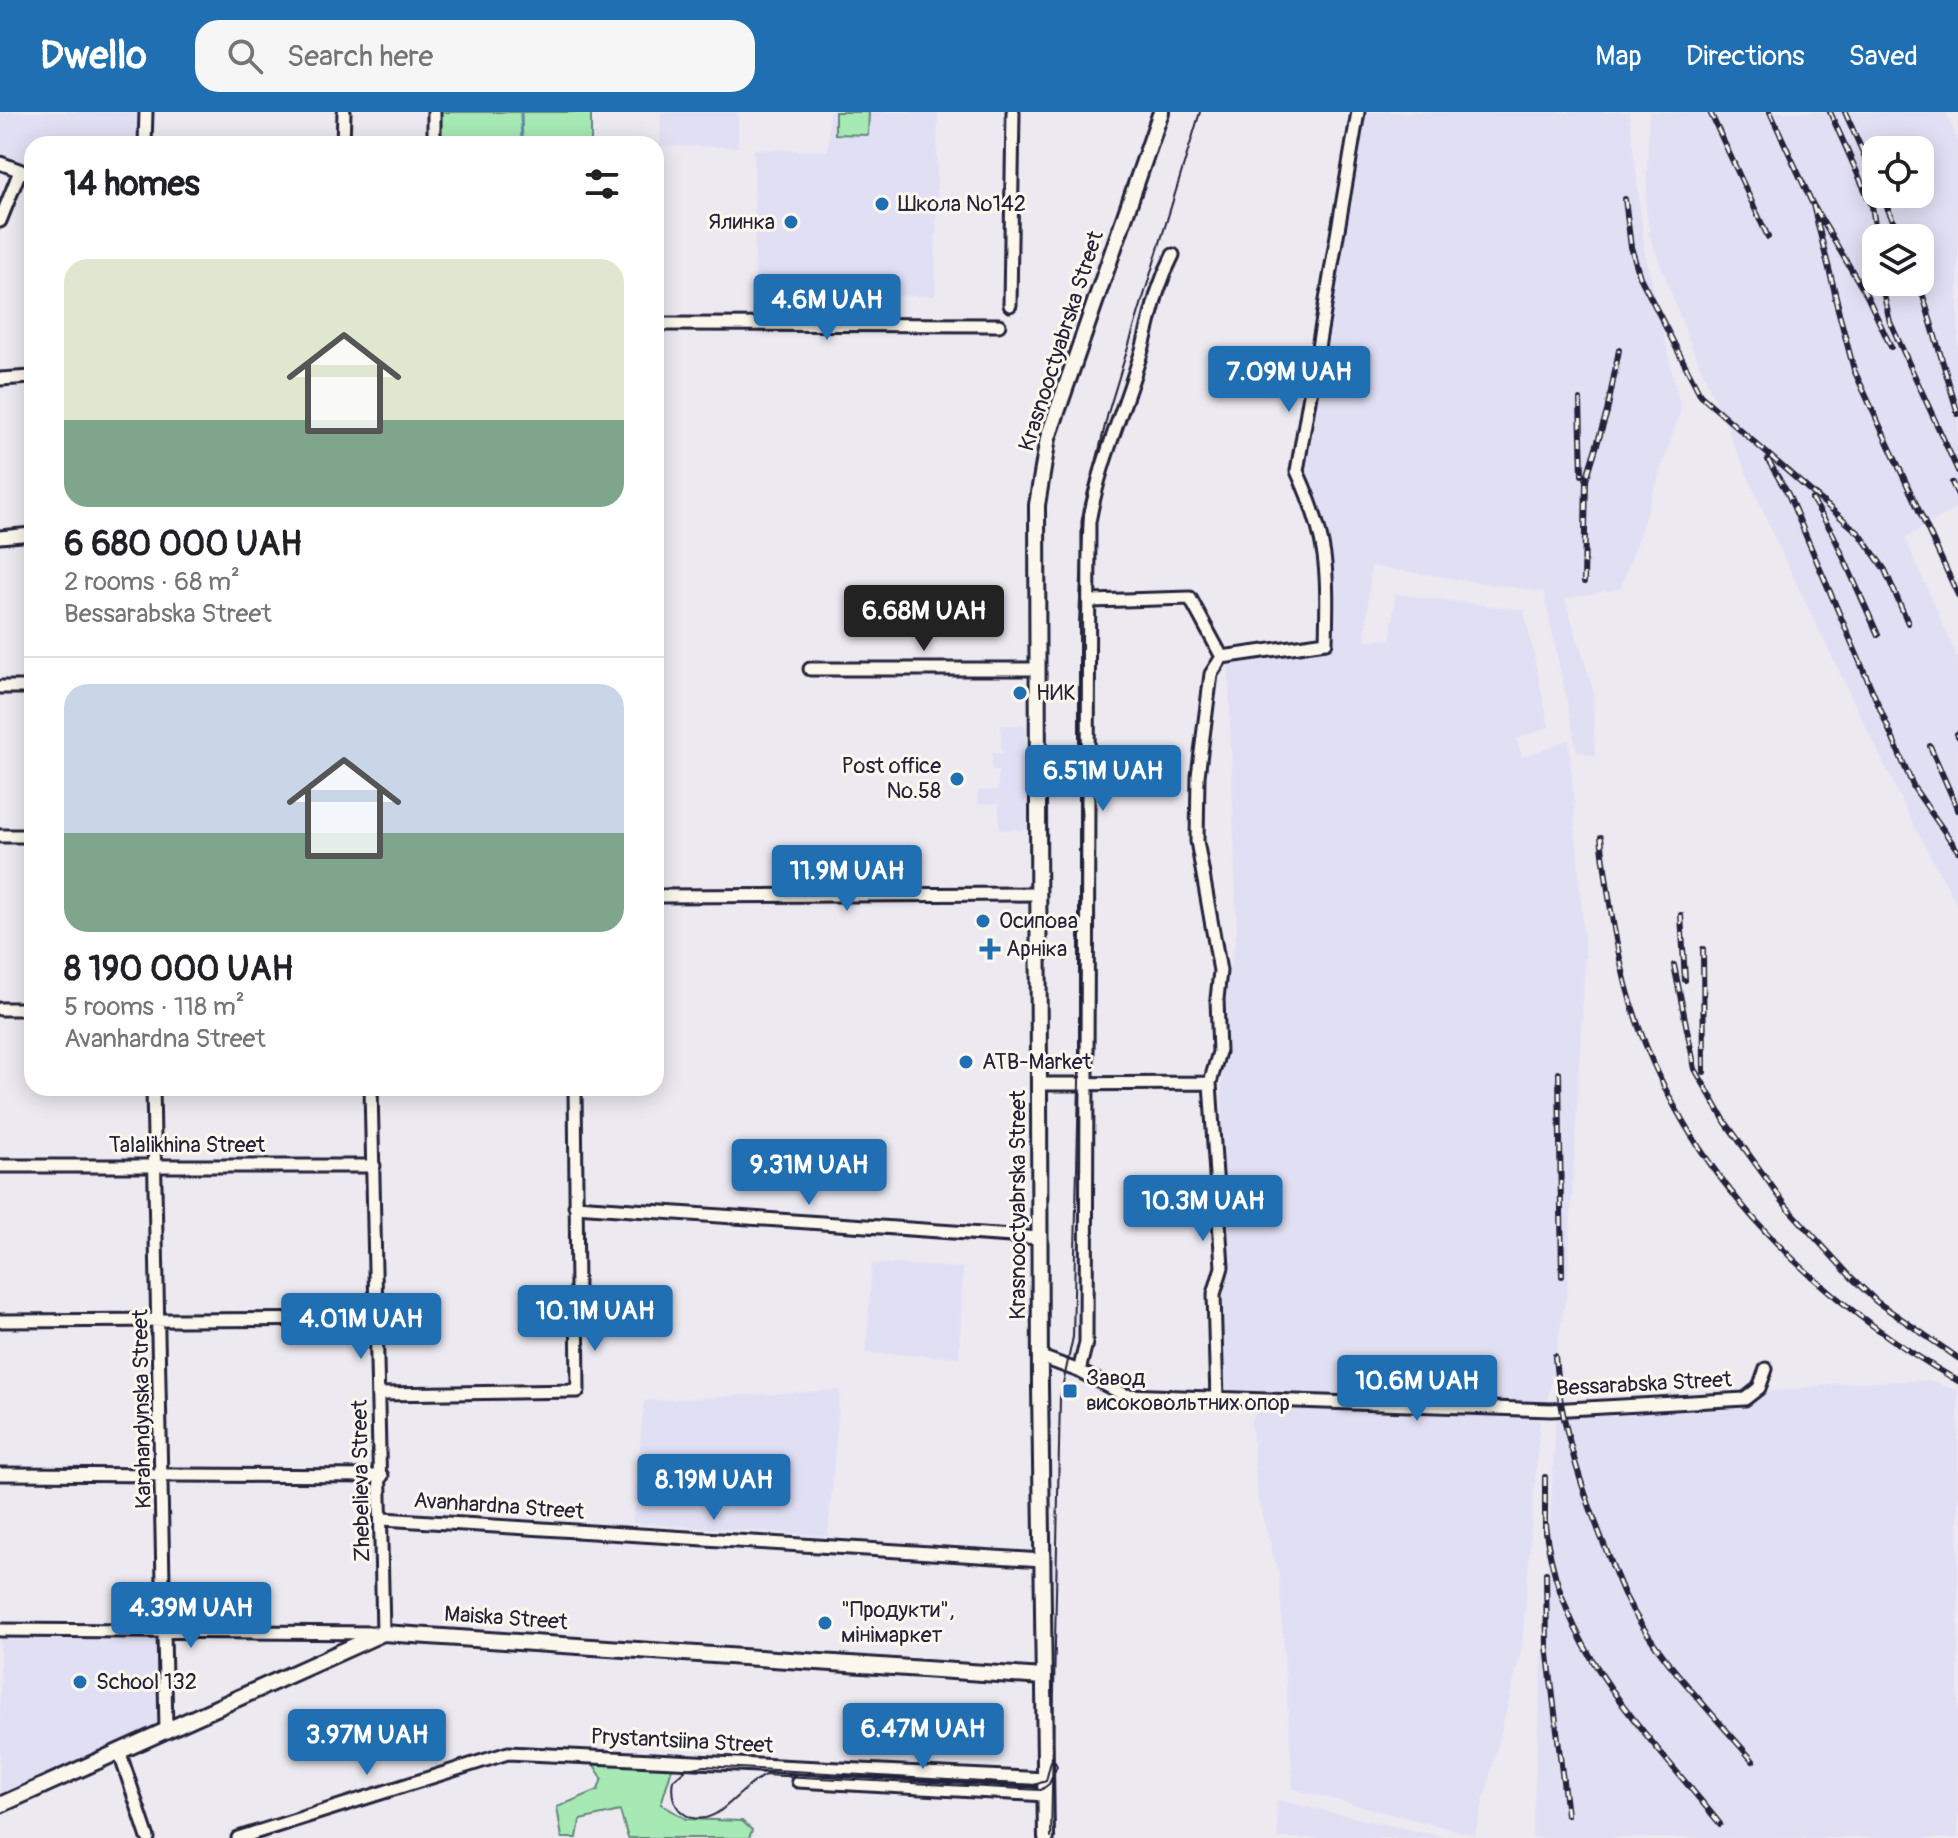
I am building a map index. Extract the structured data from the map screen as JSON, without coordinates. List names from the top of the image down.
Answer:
{
  "streets": {
    "main road": ["Krasnooctyabrska Street", "Maiska Street"],
    "street": [
      "Talalikhina Street",
      "Bessarabska Street",
      "Karahandynska Street",
      "Zhebelieva Street",
      "Avanhardna Street",
      "Prystantsiina Street"
    ]
  },
  "crossings": [
    ["Krasnooctyabrska Street", "Bessarabska Street"],
    ["Krasnooctyabrska Street", "Avanhardna Street"],
    ["Krasnooctyabrska Street", "Maiska Street"],
    ["Krasnooctyabrska Street", "Prystantsiina Street"],
    ["Talalikhina Street", "Karahandynska Street"],
    ["Talalikhina Street", "Zhebelieva Street"],
    ["Karahandynska Street", "Maiska Street"],
    ["Zhebelieva Street", "Avanhardna Street"],
    ["Zhebelieva Street", "Maiska Street"]
  ],
  "places": {
    "other": [
      "Школа №142",
      "Ялинка",
      "НИК",
      "Post office No.58",
      "Осипова",
      "ATB-Market",
      "\"Продукти\", мінімаркет",
      "School 132"
    ],
    "health": ["Арніка"],
    "transit": ["Завод високовольтних опор"]
  },
  "page": {
    "header": "Dwello",
    "search": "Search here",
    "nav": ["Map", "Directions", "Saved"],
    "heading": "14 homes",
    "list": [
      {
        "name": "6 680 000 UAH",
        "note": "2 rooms · 68 m² · Bessarabska Street"
      },
      {
        "name": "8 190 000 UAH",
        "note": "5 rooms · 118 m² · Avanhardna Street"
      }
    ],
    "price": [
      "4.6M UAH",
      "7.09M UAH",
      "6.68M UAH",
      "6.51M UAH",
      "11.9M UAH",
      "9.31M UAH",
      "10.3M UAH",
      "10.1M UAH",
      "4.01M UAH",
      "10.6M UAH",
      "8.19M UAH",
      "4.39M UAH",
      "6.47M UAH",
      "3.97M UAH"
    ]
  }
}
